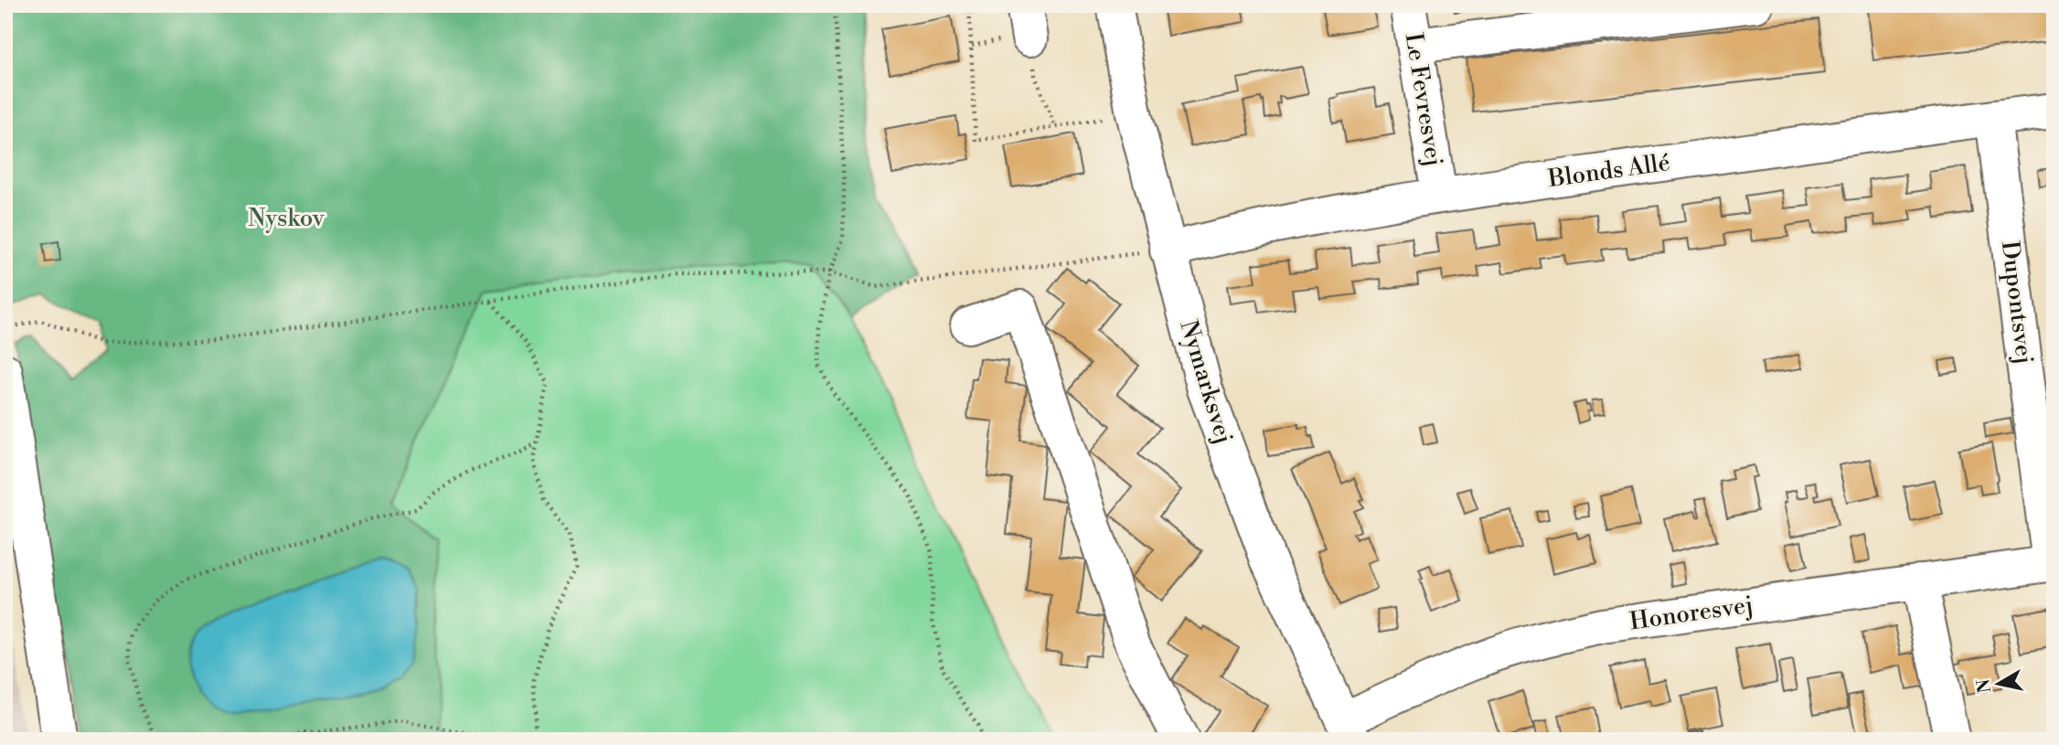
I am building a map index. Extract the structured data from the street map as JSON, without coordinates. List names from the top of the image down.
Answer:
{
  "streets": {
    "street": [
      "Le Fevresvej",
      "Blonds Allé",
      "Dupontsvej",
      "Nymarksvej",
      "Honoresvej"
    ]
  },
  "crossings": [
    ["Le Fevresvej", "Blonds Allé"],
    ["Blonds Allé", "Dupontsvej"],
    ["Blonds Allé", "Nymarksvej"],
    ["Dupontsvej", "Honoresvej"],
    ["Nymarksvej", "Honoresvej"]
  ],
  "parks": ["Nyskov"],
  "north": "left"
}
